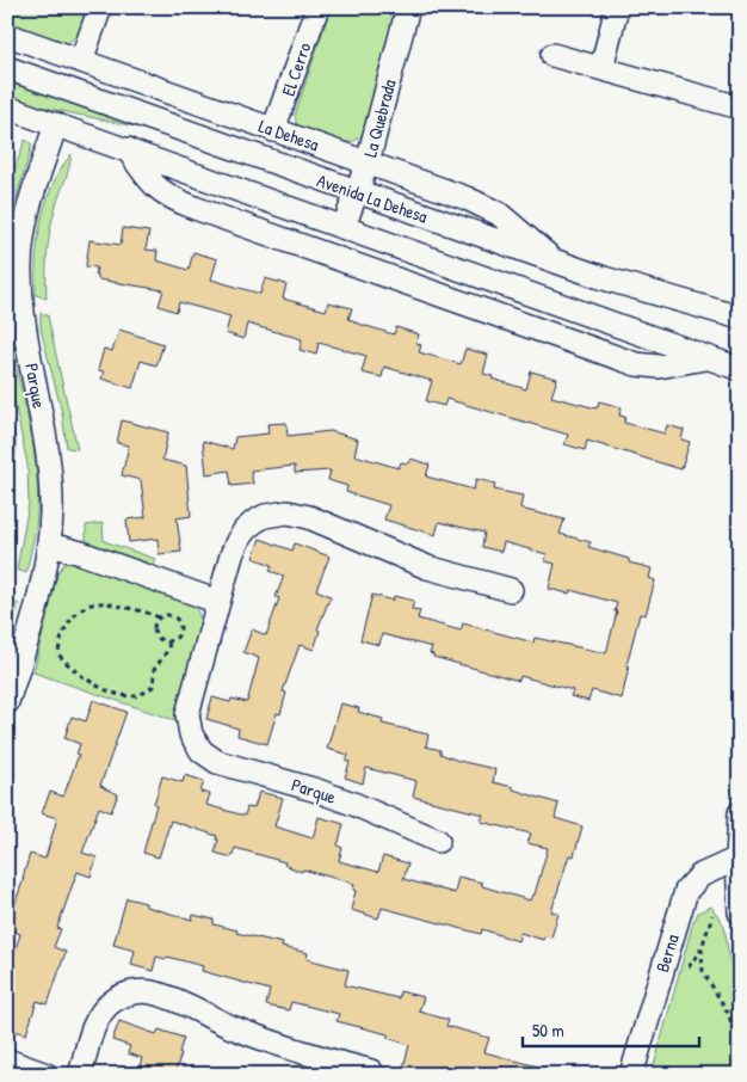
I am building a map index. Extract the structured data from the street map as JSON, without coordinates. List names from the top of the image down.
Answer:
{
  "streets": {
    "street": [
      "El Cerro",
      "La Quebrada",
      "La Dehesa",
      "Avenida La Dehesa",
      "Parque",
      "Berna"
    ]
  },
  "crossings": [
    ["El Cerro", "La Dehesa"],
    ["La Quebrada", "La Dehesa"],
    ["La Quebrada", "Avenida La Dehesa"],
    ["La Dehesa", "Avenida La Dehesa"],
    ["Avenida La Dehesa", "Parque"]
  ],
  "scale_bar": "50 m"
}
